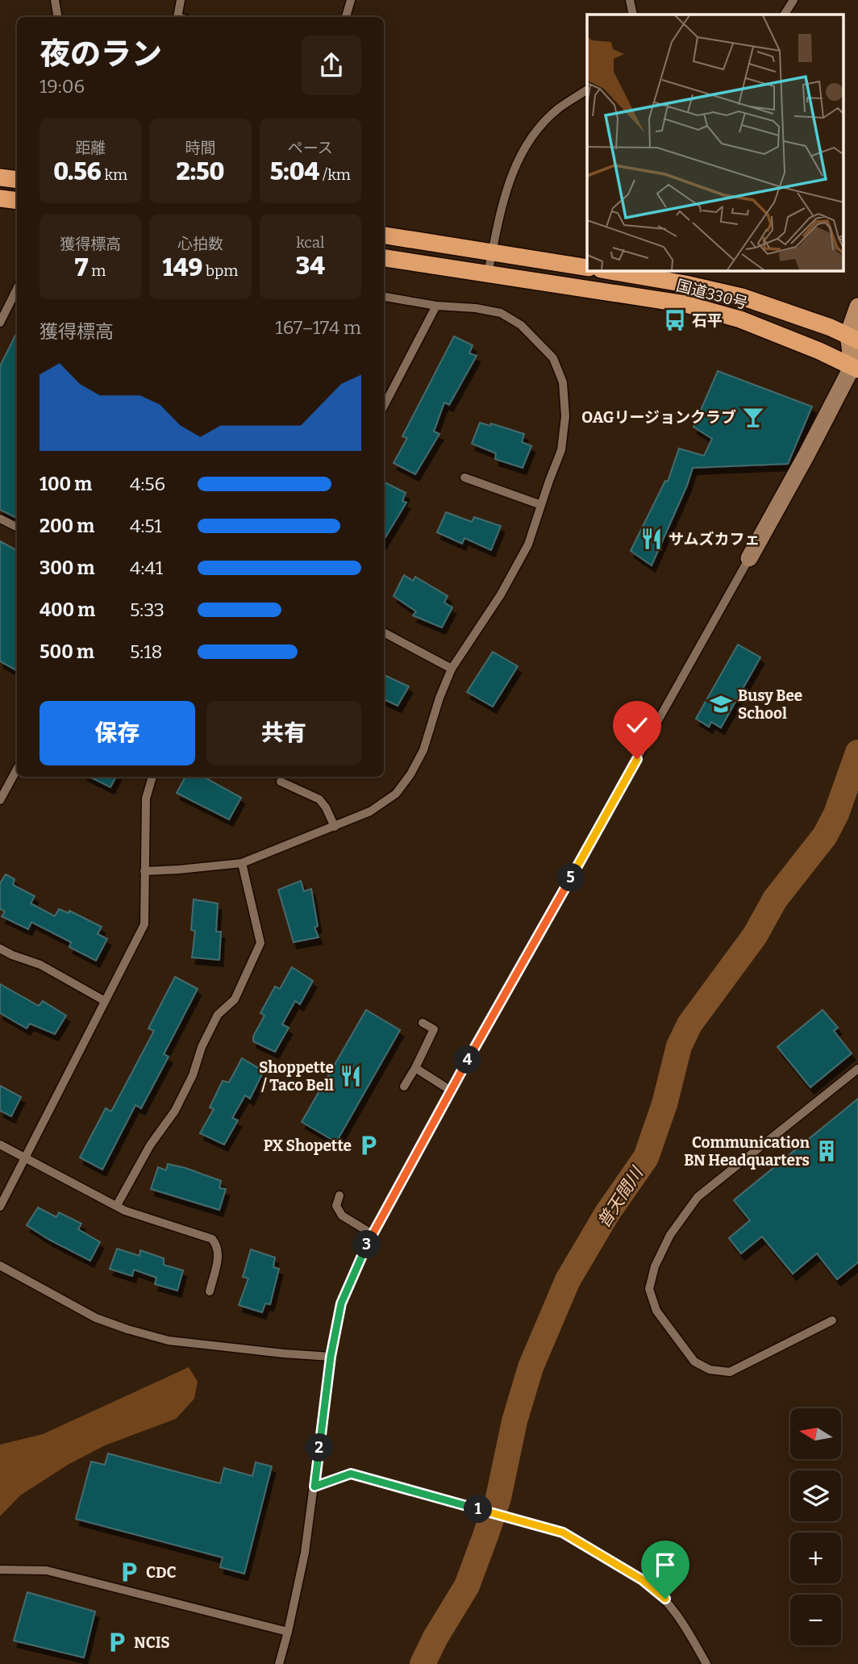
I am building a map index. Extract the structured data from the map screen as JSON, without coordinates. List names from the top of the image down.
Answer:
{
  "streets": {
    "highway": ["国道330号"]
  },
  "water": ["普天間川"],
  "places": {
    "bus stop": ["石平"],
    "bar": ["OAGリージョンクラブ"],
    "restaurant": ["サムズカフェ", "Shoppette / Taco Bell"],
    "school or university": ["Busy Bee School"],
    "parking": ["PX Shopette", "CDC", "NCIS"],
    "building": ["Communication BN Headquarters"]
  },
  "north": "left",
  "page": {
    "heading": ["夜のラン", "19:06"],
    "stats": [
      ["距離", "0.56 km"],
      ["時間", "2:50"],
      ["ペース", "5:04 /km"],
      ["獲得標高", "7 m"],
      ["心拍数", "149 bpm"],
      ["kcal", "34"]
    ],
    "chart": ["獲得標高", "167–174 m"],
    "list": [
      {
        "name": "100 m",
        "note": "4:56"
      },
      {
        "name": "200 m",
        "note": "4:51"
      },
      {
        "name": "300 m",
        "note": "4:41"
      },
      {
        "name": "400 m",
        "note": "5:33"
      },
      {
        "name": "500 m",
        "note": "5:18"
      }
    ],
    "buttons": ["保存", "共有"],
    "pins": [
      "5",
      "4",
      "3",
      "2",
      "1"
    ],
    "map_buttons": ["+", "−"]
  }
}
